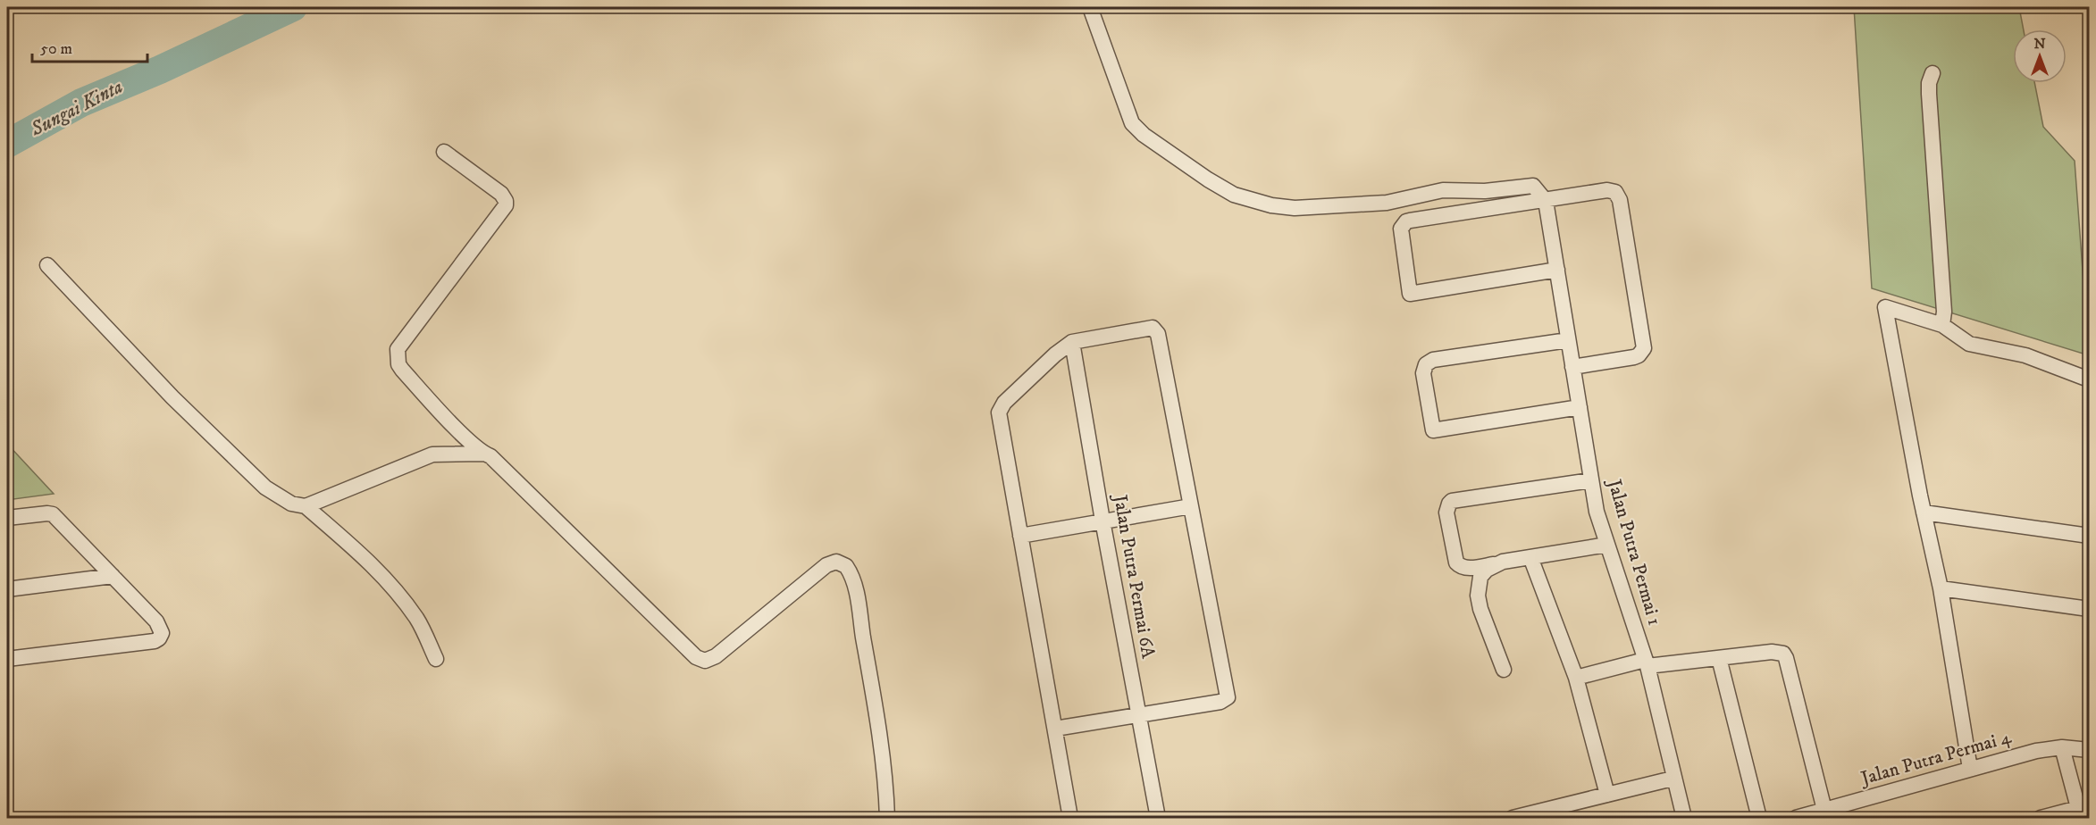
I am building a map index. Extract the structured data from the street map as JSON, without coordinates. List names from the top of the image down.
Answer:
{
  "streets": {
    "street": ["Jalan Putra Permai 1", "Jalan Putra Permai 6A", "Jalan Putra Permai 4"]
  },
  "water": ["Sungai Kinta"],
  "scale_bar": "50 m",
  "north": "top"
}
